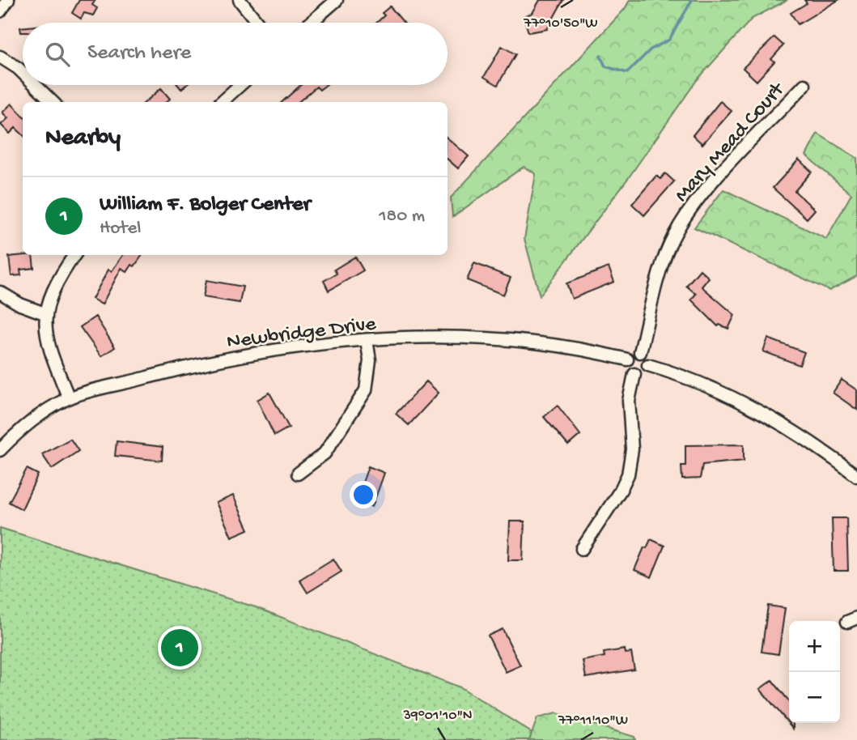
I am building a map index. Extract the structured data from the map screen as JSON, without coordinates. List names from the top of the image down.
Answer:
{
  "streets": {
    "street": ["Mary Mead Court", "Newbridge Drive"]
  },
  "crossings": [
    ["Mary Mead Court", "Newbridge Drive"]
  ],
  "page": {
    "search": "Search here",
    "heading": "Nearby",
    "list": [
      {
        "mark": "1",
        "name": "William F. Bolger Center",
        "note": "Hotel",
        "value": "180 m"
      }
    ],
    "map_buttons": ["+", "−"],
    "pins": "1"
  },
  "coordinates": ["77°10'50\"W", "39°01'10\"N", "77°11'10\"W"]
}
